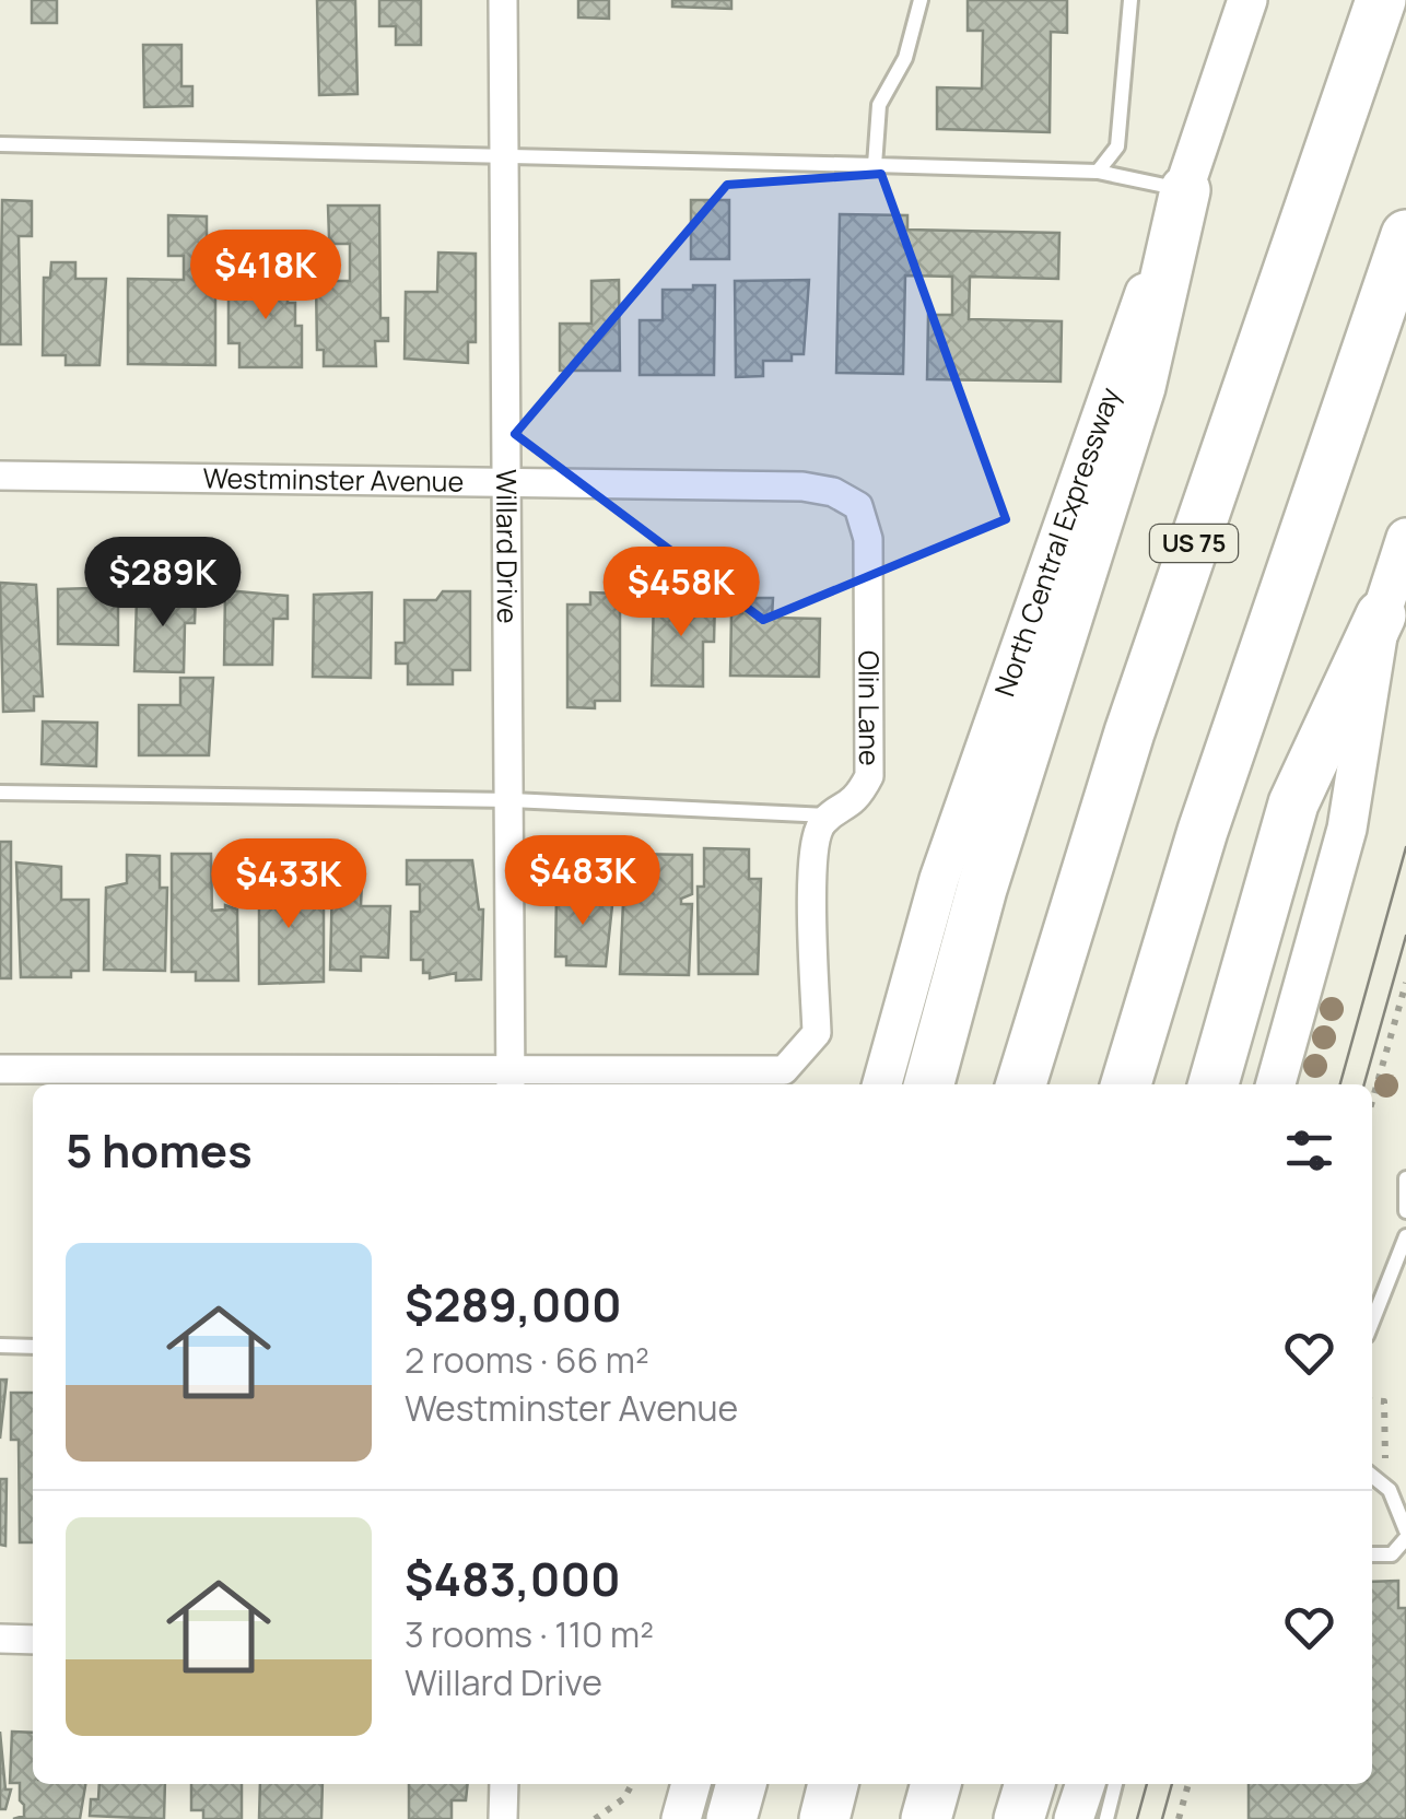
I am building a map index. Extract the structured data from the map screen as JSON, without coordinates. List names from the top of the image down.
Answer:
{
  "streets": {
    "highway": ["US 75"],
    "main road": ["North Central Expressway"],
    "street": ["Westminster Avenue", "Willard Drive", "Olin Lane"]
  },
  "crossings": [
    ["Westminster Avenue", "Willard Drive"],
    ["Westminster Avenue", "Olin Lane"]
  ],
  "page": {
    "price": [
      "$418K",
      "$289K",
      "$458K",
      "$483K",
      "$433K"
    ],
    "heading": "5 homes",
    "list": [
      {
        "name": "$289,000",
        "note": "2 rooms · 66 m² · Westminster Avenue"
      },
      {
        "name": "$483,000",
        "note": "3 rooms · 110 m² · Willard Drive"
      }
    ]
  }
}
